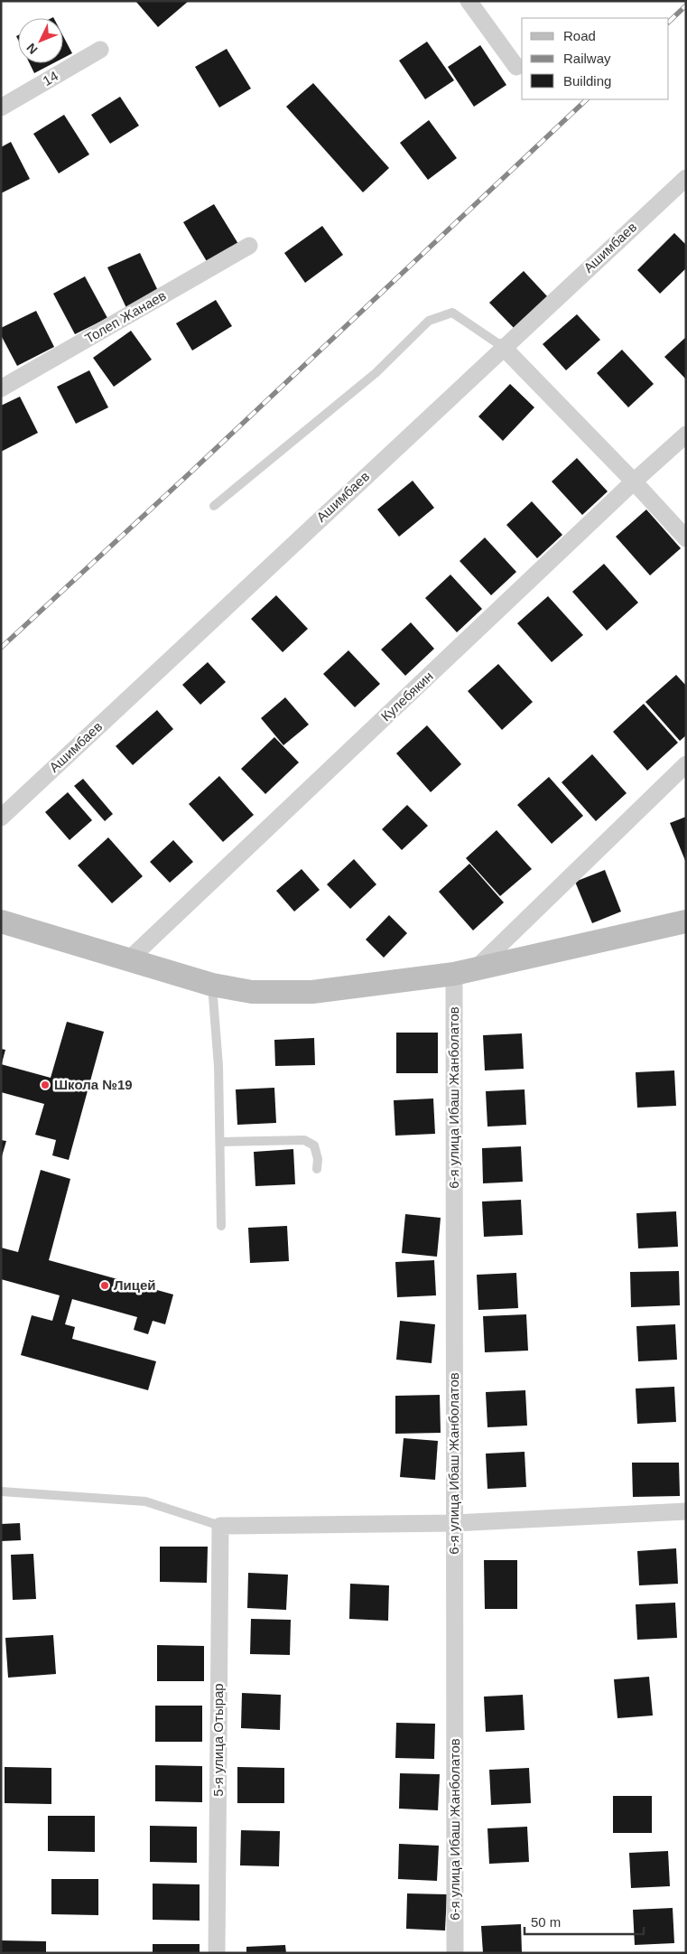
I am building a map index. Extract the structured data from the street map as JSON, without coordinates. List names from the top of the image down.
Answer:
{
  "streets": {
    "street": [
      "14",
      "Ашимбаев",
      "Толеп Жанаев",
      "Кулебякин",
      "6-я улица Ибаш Жанболатов",
      "5-я улица Отырар"
    ]
  },
  "places": ["Школа №19", "Лицей"],
  "legend": ["Road", "Railway", "Building"],
  "scale_bar": "50 m",
  "north": "bottom left"
}
